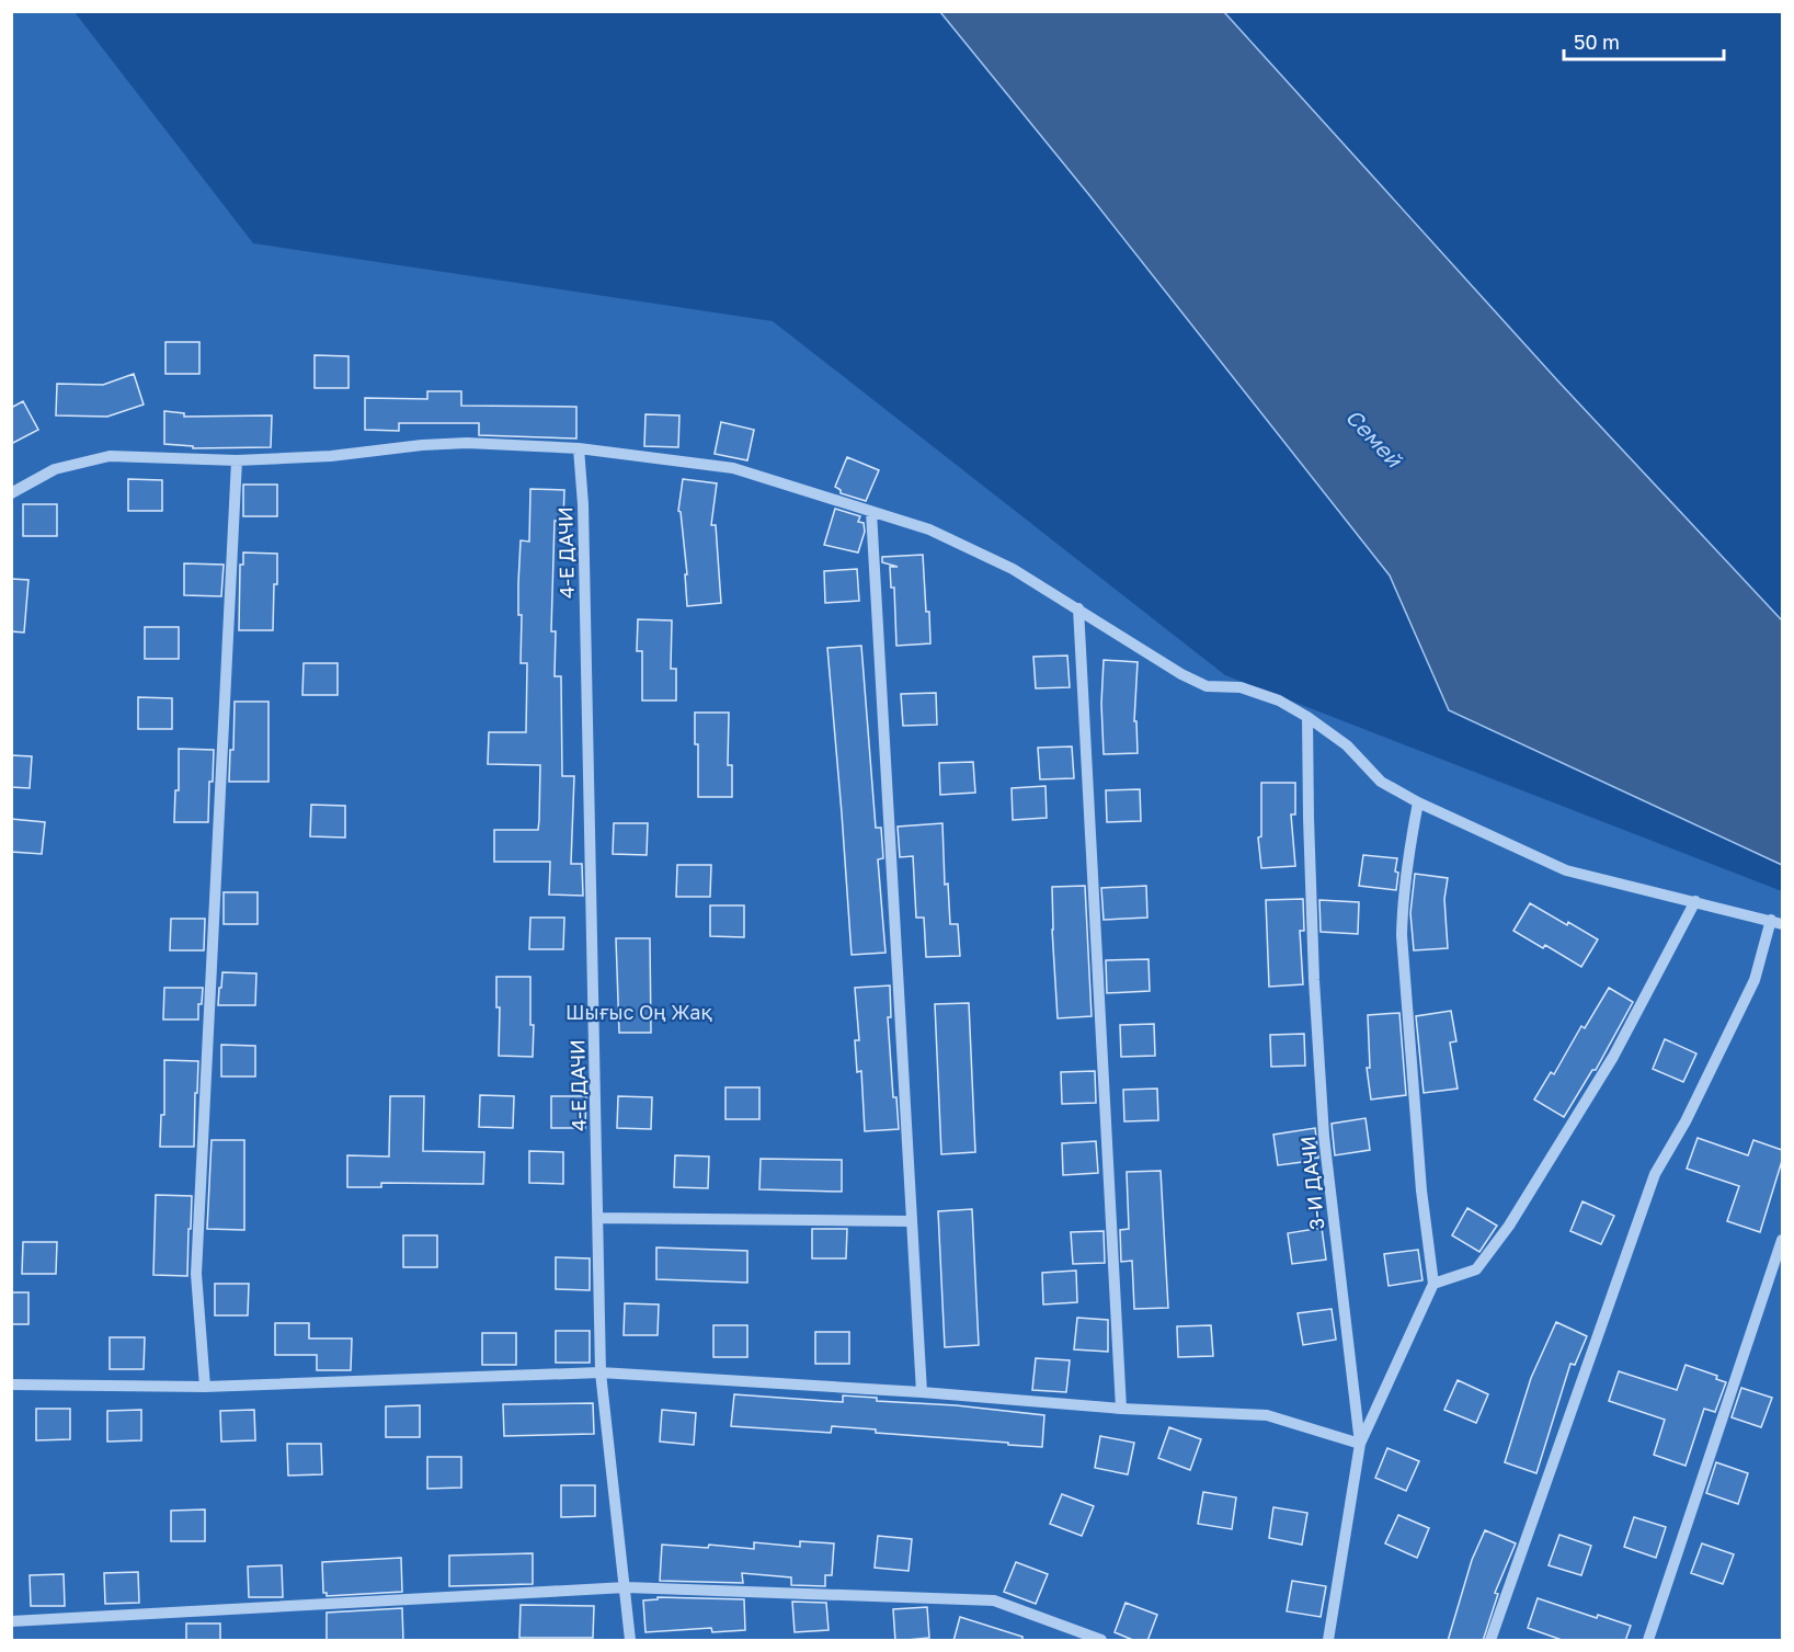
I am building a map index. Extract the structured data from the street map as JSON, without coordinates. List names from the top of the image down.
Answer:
{
  "streets": {
    "lane": ["4-Е ДАЧИ", "3-И ДАЧИ"]
  },
  "water": ["Семей"],
  "parks": ["Шығыс Оң Жақ"],
  "scale_bar": "50 m"
}
